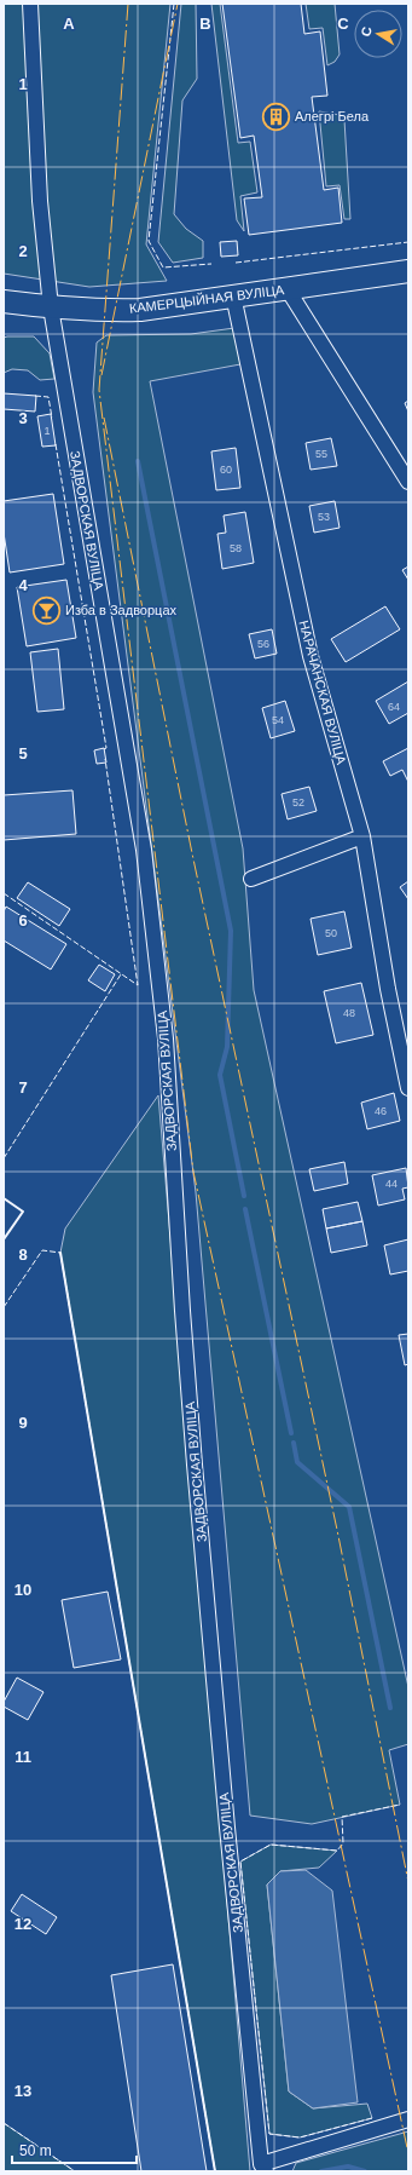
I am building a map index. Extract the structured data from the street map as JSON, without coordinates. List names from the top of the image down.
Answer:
{
  "streets": {
    "main road": ["КАМЕРЦЫЙНАЯ ВУЛІЦА"],
    "street": ["ЗАДВОРСКАЯ ВУЛІЦА", "НАРАЧАНСКАЯ ВУЛІЦА"]
  },
  "crossings": [
    ["КАМЕРЦЫЙНАЯ ВУЛІЦА", "ЗАДВОРСКАЯ ВУЛІЦА"],
    ["КАМЕРЦЫЙНАЯ ВУЛІЦА", "НАРАЧАНСКАЯ ВУЛІЦА"]
  ],
  "places": {
    "building": ["Алегрі Бела"],
    "bar": ["Изба в Задворцах"]
  },
  "house_numbers": [
    "1",
    "55",
    "60",
    "53",
    "58",
    "56",
    "64",
    "54",
    "52",
    "50",
    "48",
    "46",
    "44"
  ],
  "scale_bar": "50 m",
  "north": "left",
  "grid": {
    "columns": ["A", "B", "C"],
    "rows": [
      "1",
      "2",
      "3",
      "4",
      "5",
      "6",
      "7",
      "8",
      "9",
      "10",
      "11",
      "12",
      "13"
    ]
  }
}
